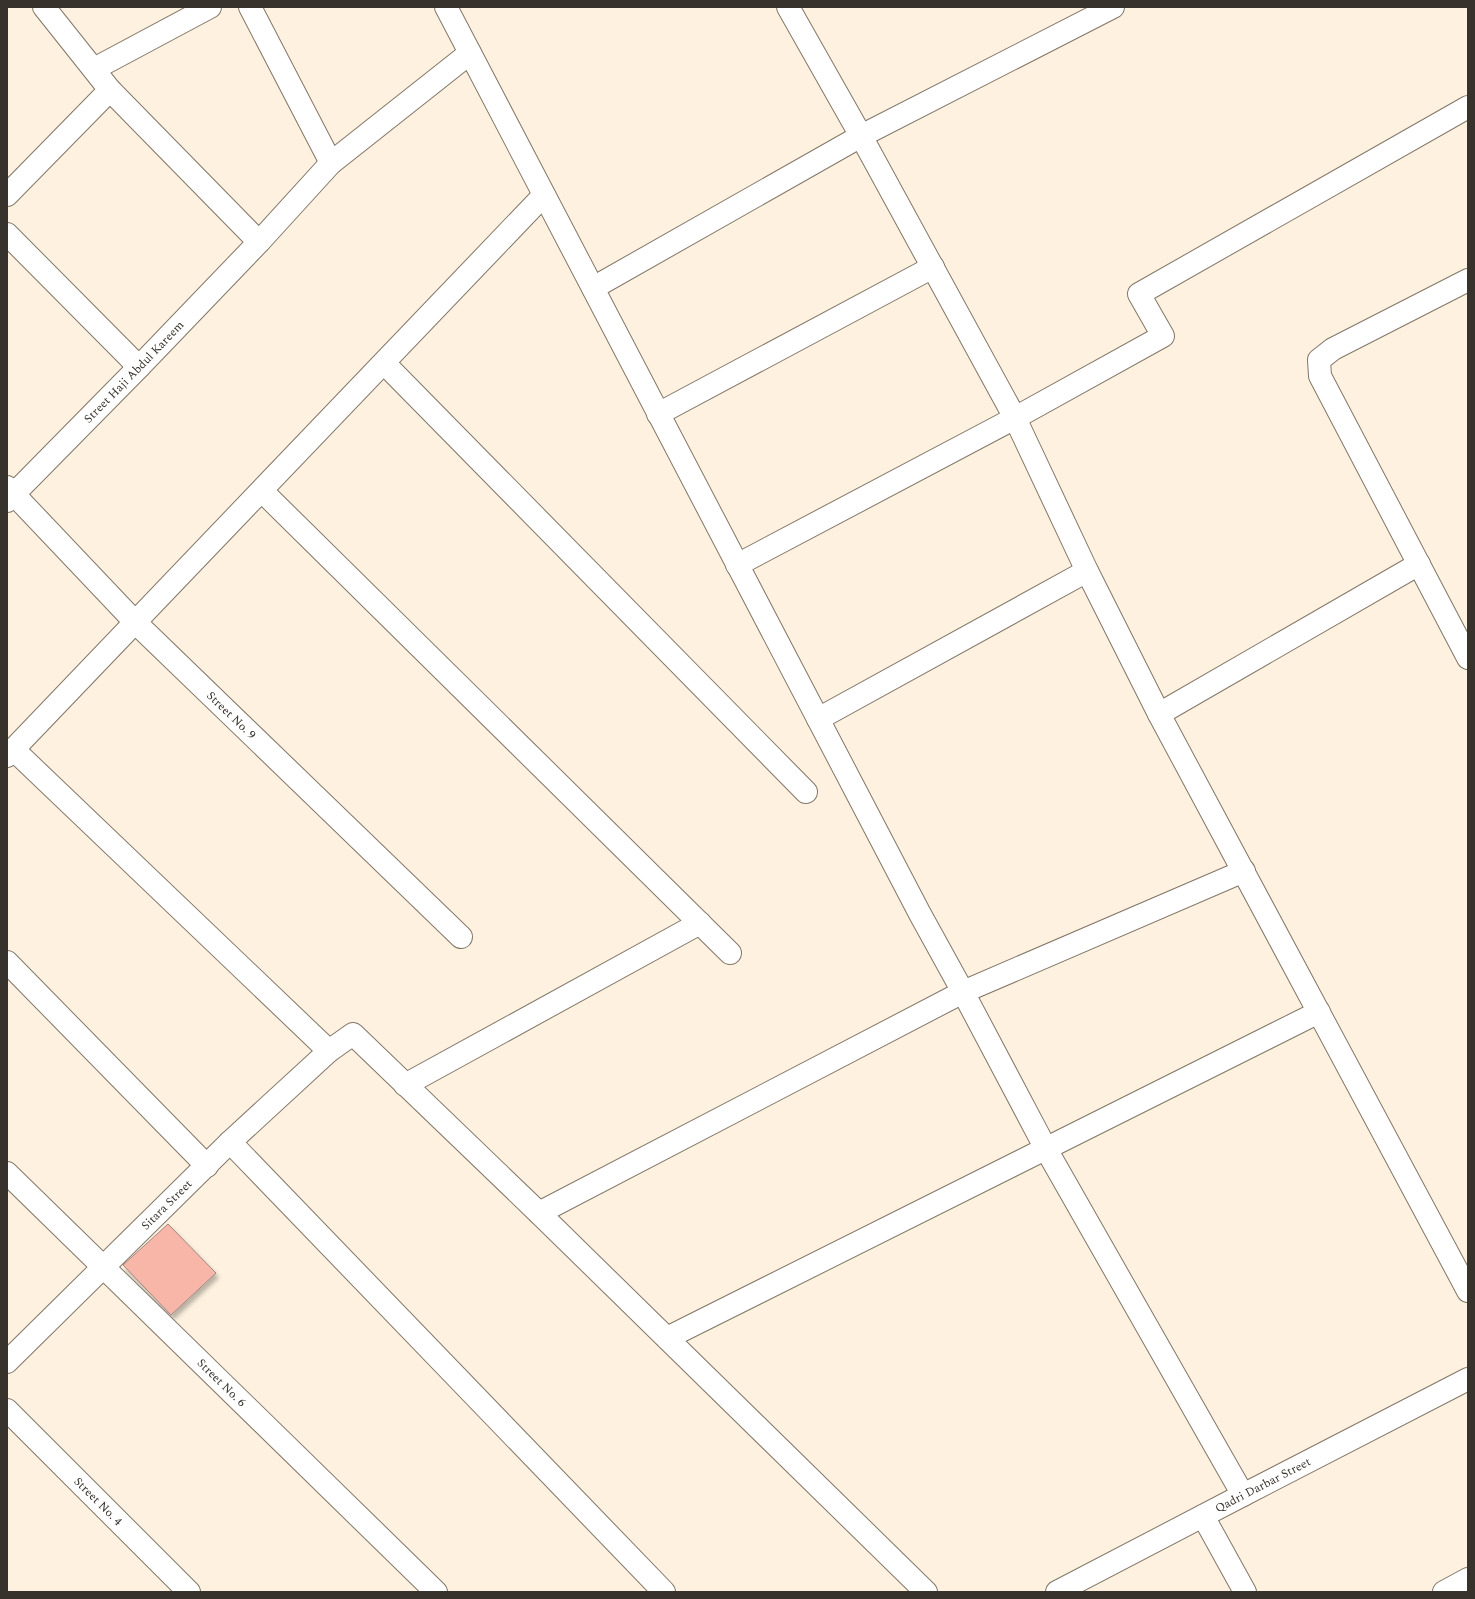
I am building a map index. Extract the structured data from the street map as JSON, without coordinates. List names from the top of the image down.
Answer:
{
  "streets": {
    "street": [
      "Street Haji Abdul Kareem",
      "Street No. 9",
      "Sitara Street",
      "Street No. 6",
      "Qadri Darbar Street",
      "Street No. 4"
    ]
  },
  "crossings": [
    ["Street Haji Abdul Kareem", "Street No. 9"],
    ["Sitara Street", "Street No. 6"]
  ]
}
